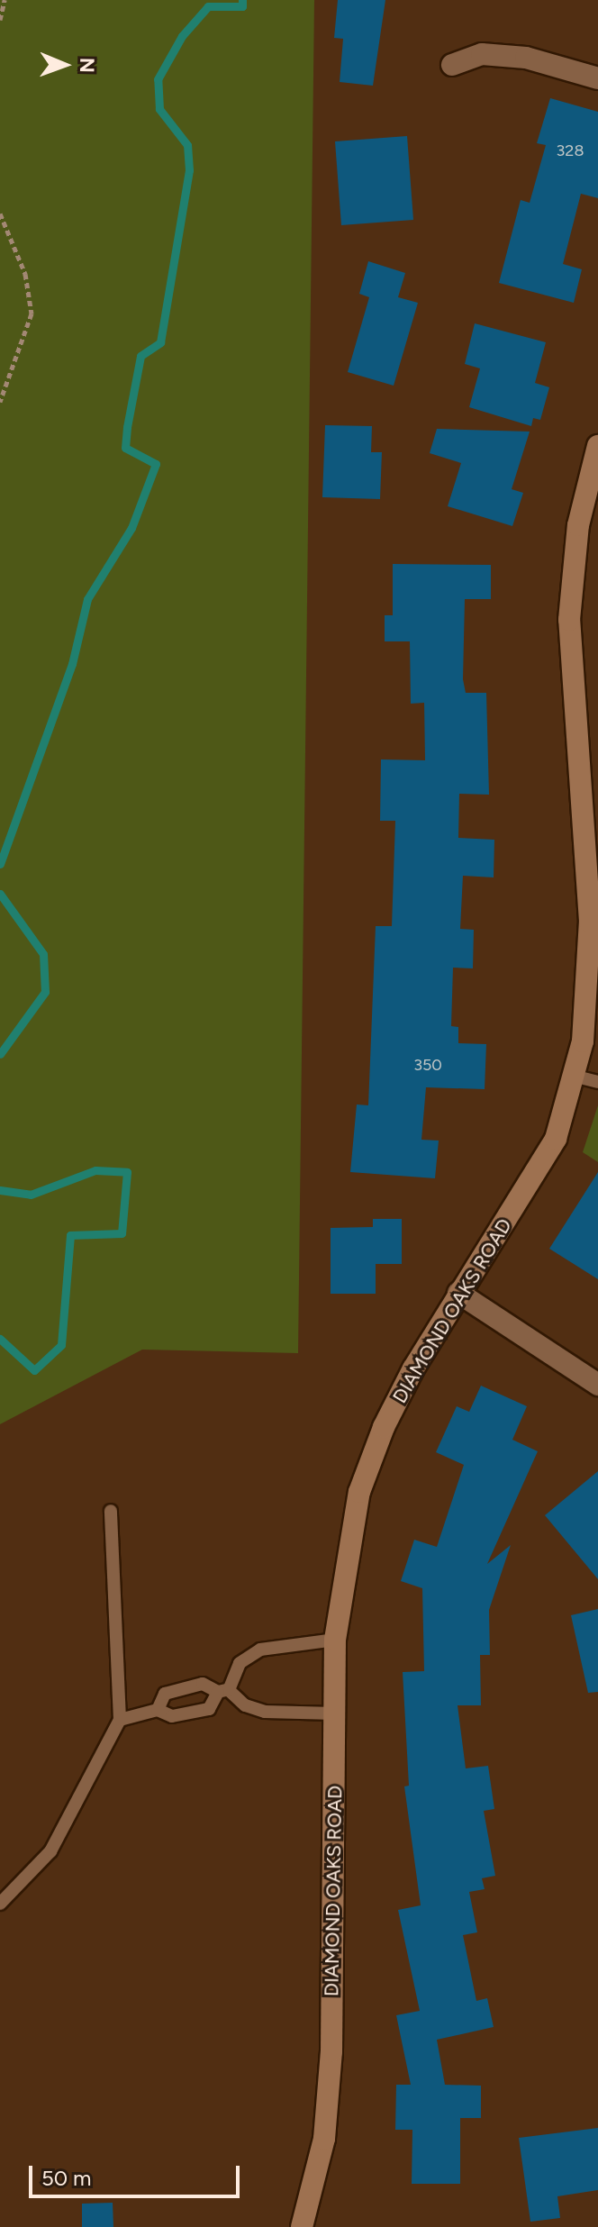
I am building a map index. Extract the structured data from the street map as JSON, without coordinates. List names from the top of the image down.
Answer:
{
  "streets": {
    "street": ["DIAMOND OAKS ROAD"]
  },
  "house_numbers": ["328", "350"],
  "scale_bar": "50 m",
  "north": "right"
}
